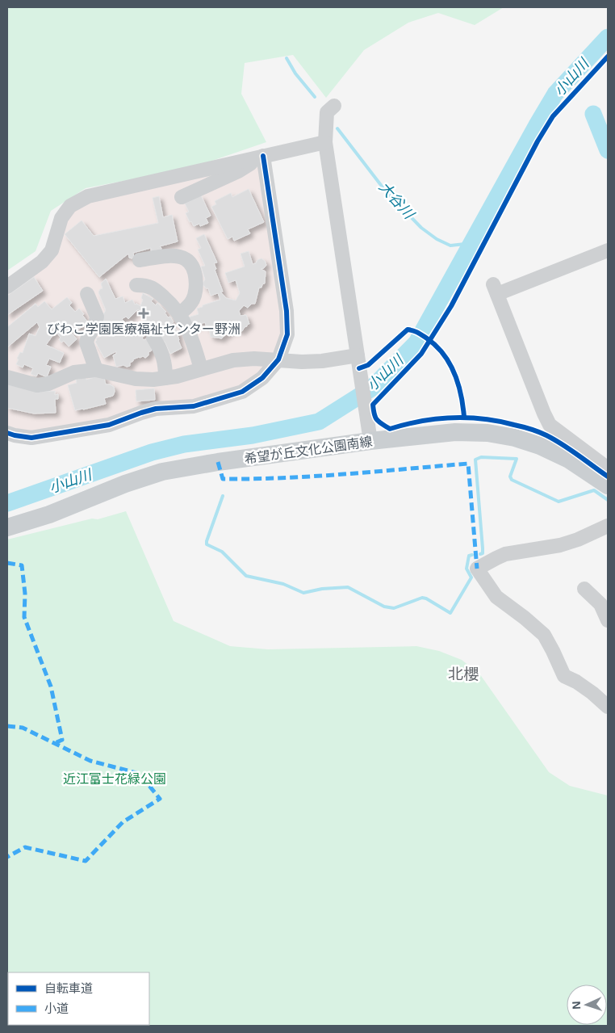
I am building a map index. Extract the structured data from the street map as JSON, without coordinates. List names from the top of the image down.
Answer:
{
  "streets": {
    "main road": ["希望が丘文化公園南線"]
  },
  "districts": ["北櫻"],
  "water": ["小山川", "大谷川"],
  "parks": ["近江富士花緑公園"],
  "places": {
    "health": ["びわこ学園医療福祉センター野洲"]
  },
  "legend": ["自転車道", "小道"],
  "north": "left"
}
